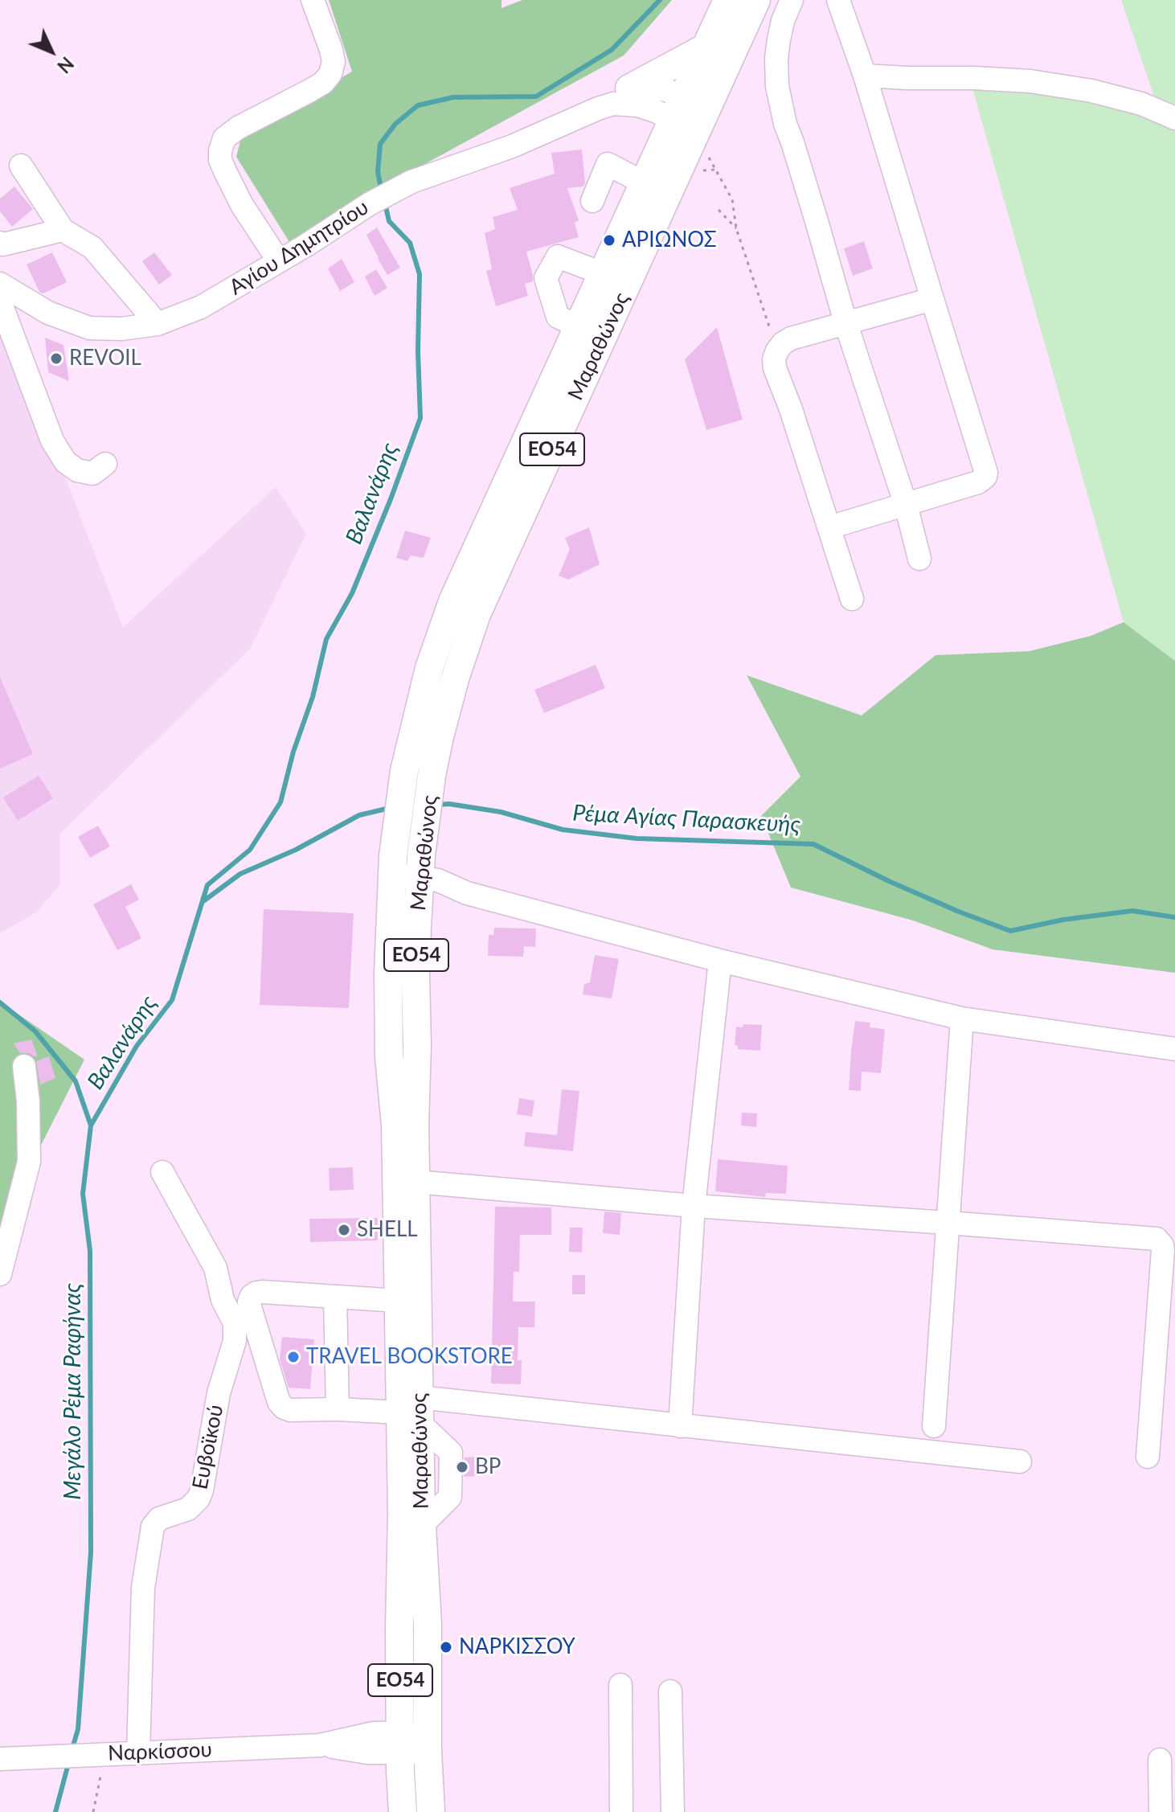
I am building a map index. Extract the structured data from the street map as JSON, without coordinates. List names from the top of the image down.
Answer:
{
  "streets": {
    "main road": ["Μαραθώνος", "ΕΟ54"],
    "street": ["Αγίου Δημητρίου", "Ευβοϊκού", "Ναρκίσσου"]
  },
  "crossings": [
    ["Αγίου Δημητρίου", "Μαραθώνος"],
    ["Μαραθώνος", "Ναρκίσσου"],
    ["Ευβοϊκού", "Ναρκίσσου"]
  ],
  "water": ["Βαλανάρης", "Ρέμα Αγίας Παρασκευής", "Μεγάλο Ρέμα Ραφήνας"],
  "places": [
    "ΑΡΙΩΝΟΣ",
    "REVOIL",
    "SHELL",
    "TRAVEL BOOKSTORE",
    "BP",
    "ΝΑΡΚΙΣΣΟΥ"
  ],
  "north": "bottom right"
}
